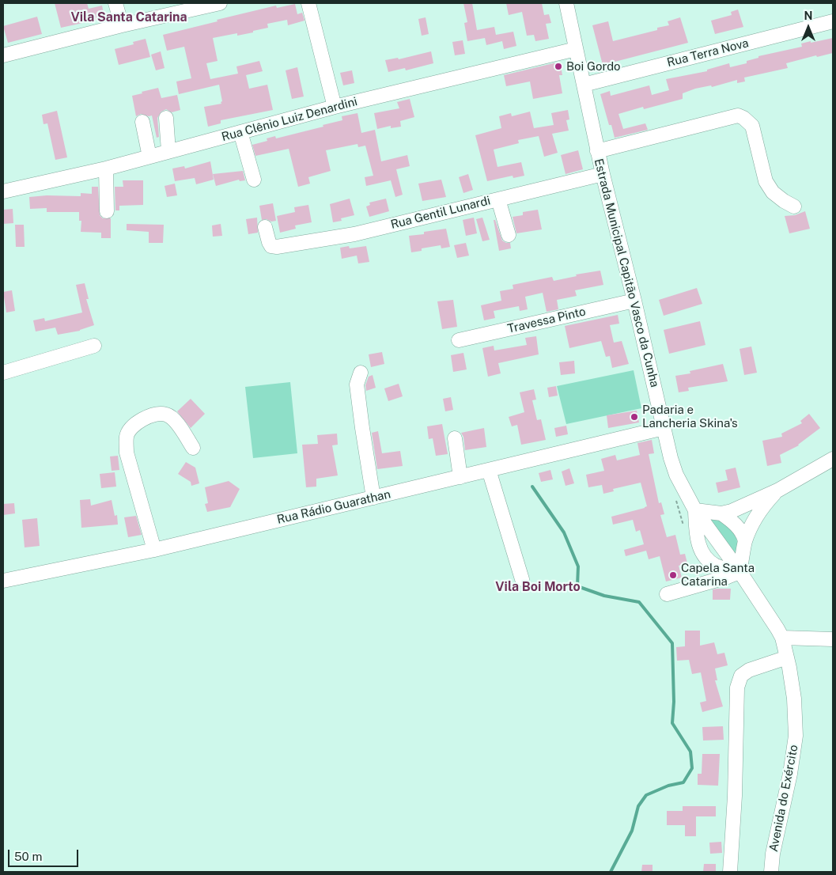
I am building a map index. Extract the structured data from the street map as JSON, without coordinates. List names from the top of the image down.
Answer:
{
  "streets": {
    "street": [
      "Rua Terra Nova",
      "Rua Clênio Luiz Denardini",
      "Rua Gentil Lunardi",
      "Estrada Municipal Capitão Vasco da Cunha",
      "Travessa Pinto",
      "Rua Rádio Guarathan",
      "Avenida do Exército"
    ]
  },
  "crossings": [
    ["Rua Terra Nova", "Estrada Municipal Capitão Vasco da Cunha"],
    ["Rua Clênio Luiz Denardini", "Estrada Municipal Capitão Vasco da Cunha"],
    ["Rua Gentil Lunardi", "Estrada Municipal Capitão Vasco da Cunha"],
    ["Estrada Municipal Capitão Vasco da Cunha", "Travessa Pinto"],
    ["Estrada Municipal Capitão Vasco da Cunha", "Rua Rádio Guarathan"],
    ["Estrada Municipal Capitão Vasco da Cunha", "Avenida do Exército"]
  ],
  "districts": ["Vila Santa Catarina", "Vila Boi Morto"],
  "places": ["Boi Gordo", "Padaria e Lancheria Skina's", "Capela Santa Catarina"],
  "scale_bar": "50 m",
  "north": "top"
}
